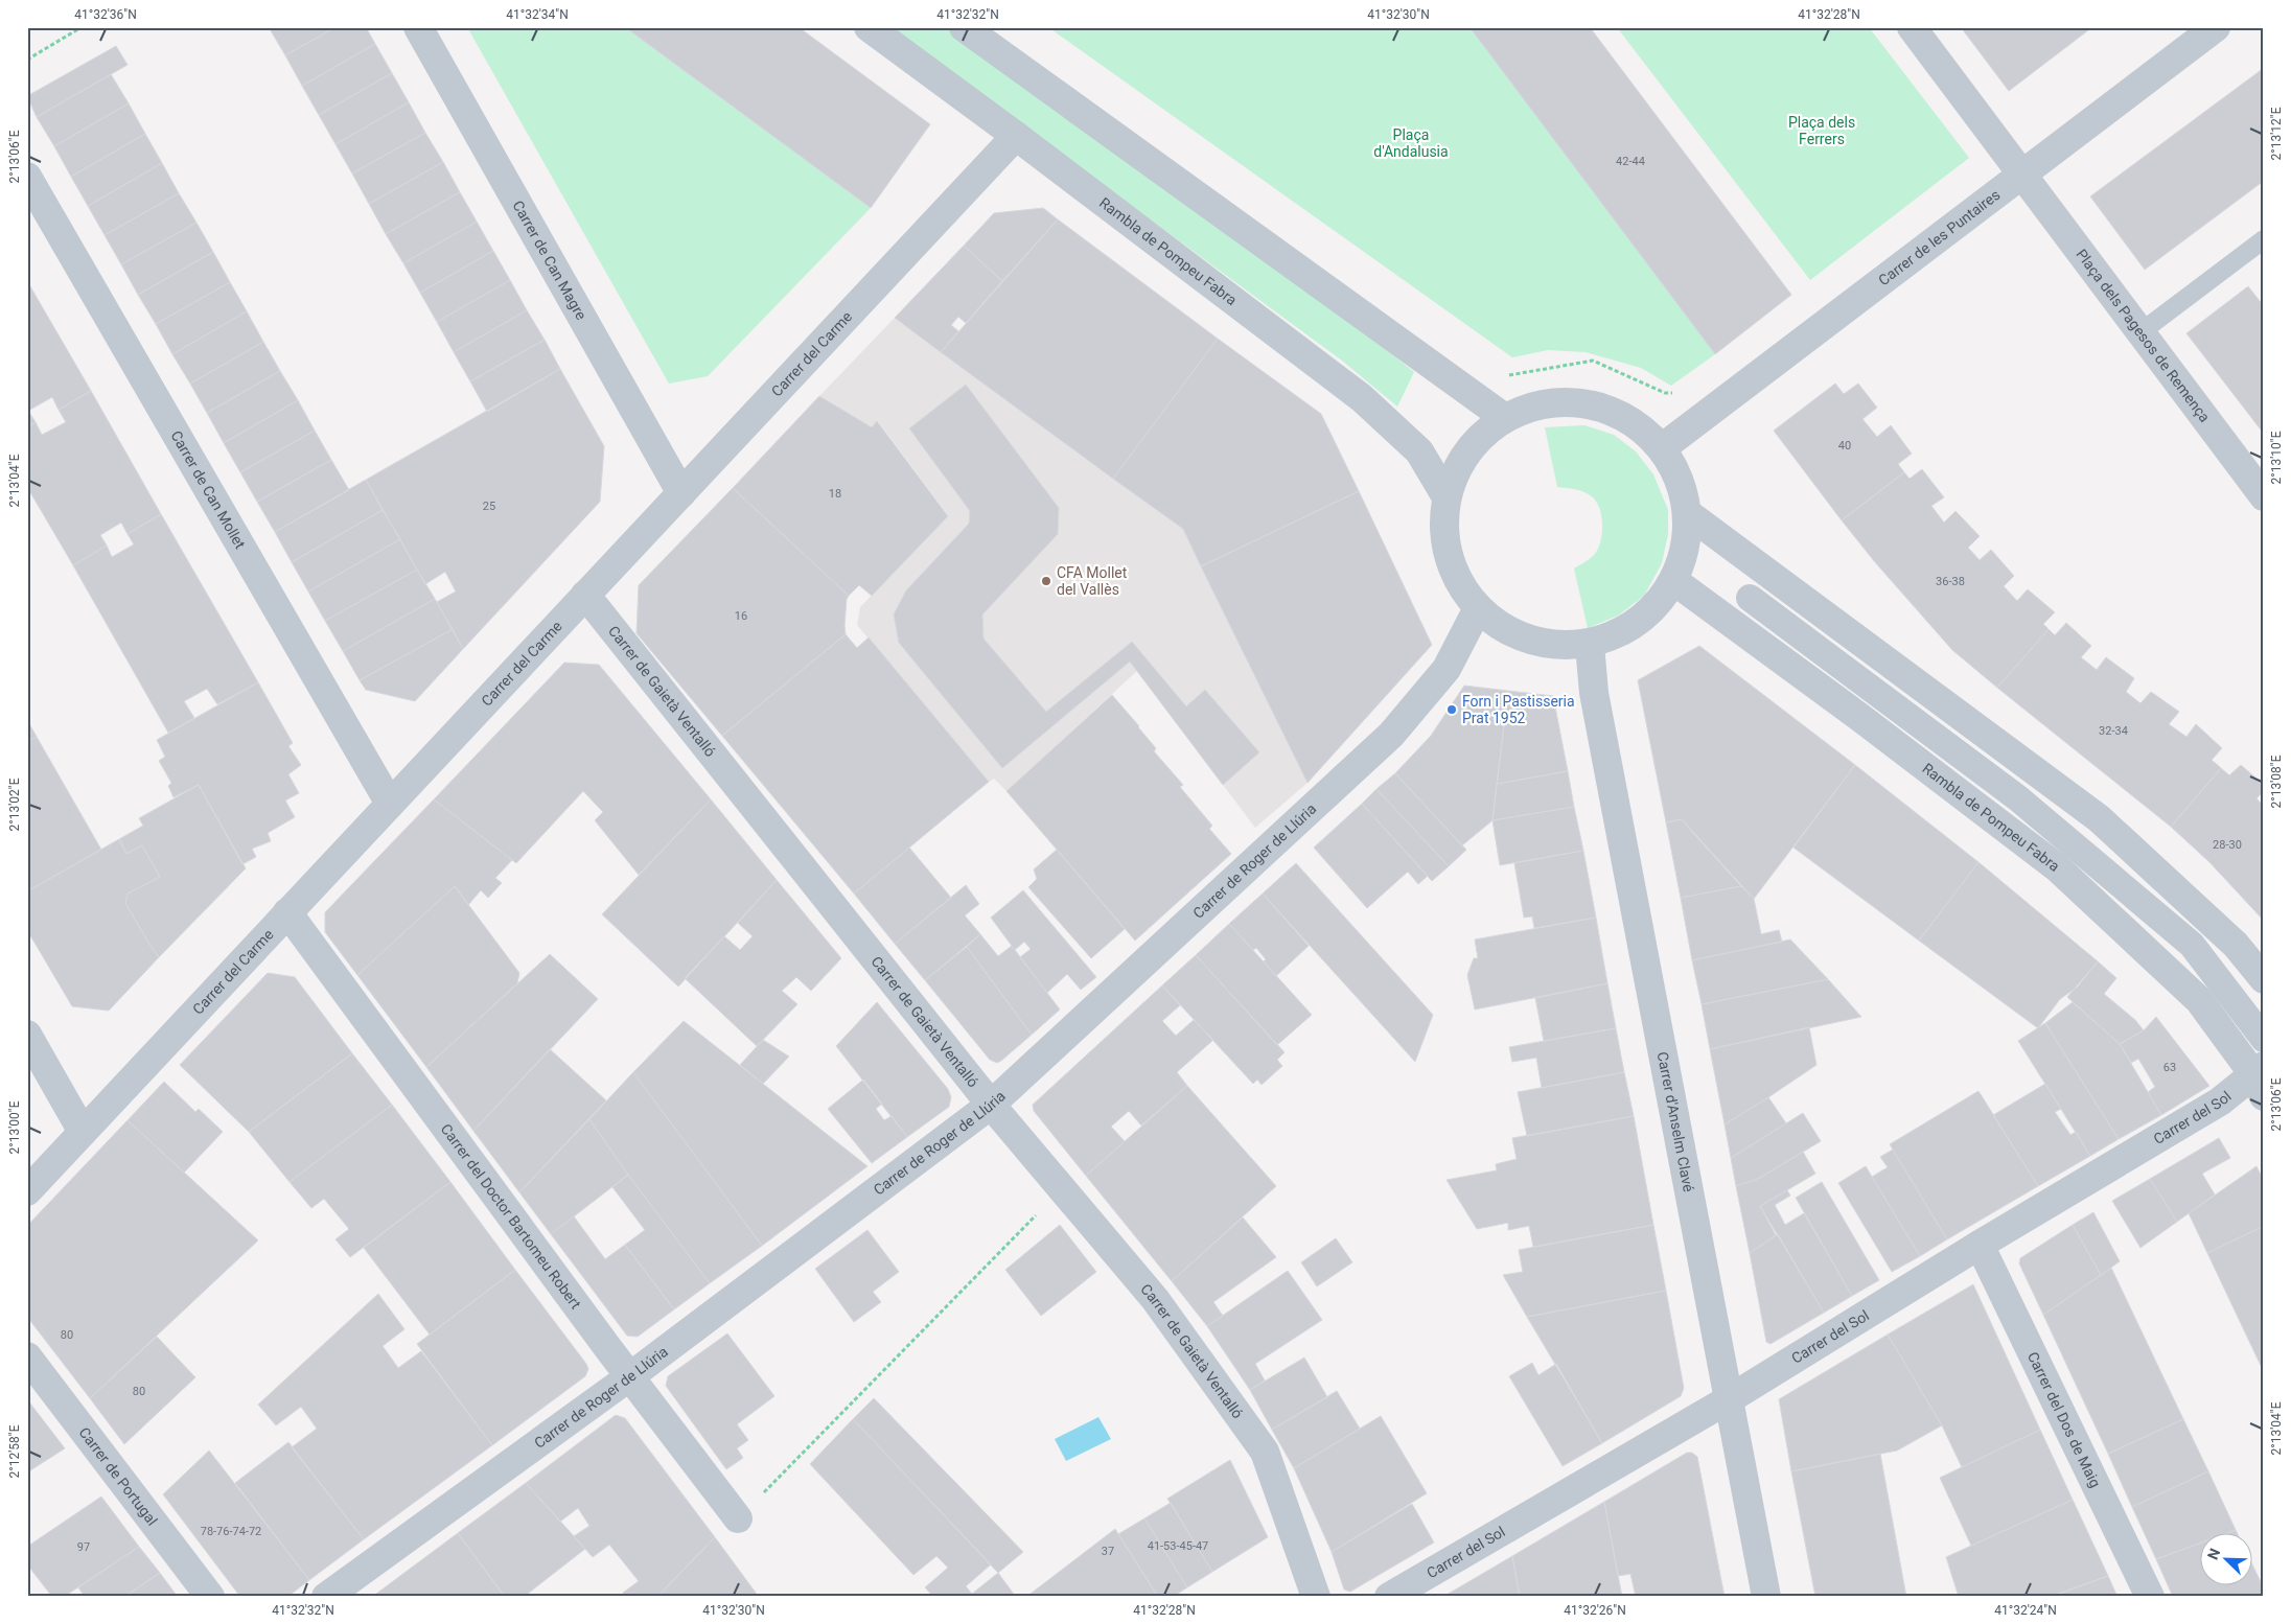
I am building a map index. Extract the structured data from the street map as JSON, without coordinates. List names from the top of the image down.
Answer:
{
  "streets": {
    "street": [
      "Carrer de les Puntaires",
      "Rambla de Pompeu Fabra",
      "Carrer de Can Magre",
      "Plaça dels Pagesos de Remença",
      "Carrer del Carme",
      "Carrer de Can Mollet",
      "Carrer de Gaietà Ventalló",
      "Carrer de Roger de Llúria",
      "Carrer del Sol",
      "Carrer d'Anselm Clavé",
      "Carrer del Doctor Bartomeu Robert",
      "Carrer del Dos de Maig",
      "Carrer de Portugal"
    ]
  },
  "crossings": [
    ["Carrer de les Puntaires", "Plaça dels Pagesos de Remença"],
    ["Rambla de Pompeu Fabra", "Carrer del Carme"],
    ["Rambla de Pompeu Fabra", "Carrer del Sol"],
    ["Carrer de Can Magre", "Carrer del Carme"],
    ["Carrer del Carme", "Carrer de Can Mollet"],
    ["Carrer del Carme", "Carrer de Gaietà Ventalló"],
    ["Carrer del Carme", "Carrer del Doctor Bartomeu Robert"],
    ["Carrer de Gaietà Ventalló", "Carrer de Roger de Llúria"],
    ["Carrer de Roger de Llúria", "Carrer del Doctor Bartomeu Robert"],
    ["Carrer del Sol", "Carrer d'Anselm Clavé"],
    ["Carrer del Sol", "Carrer del Dos de Maig"]
  ],
  "parks": ["Plaça dels Ferrers", "Plaça d'Andalusia"],
  "places": ["CFA Mollet del Vallès", "Forn i Pastisseria Prat 1952"],
  "house_numbers": [
    "42-44",
    "40",
    "18",
    "25",
    "36-38",
    "16",
    "32-34",
    "28-30",
    "63",
    "80",
    "80",
    "78-76-74-72",
    "41-53-45-47",
    "97",
    "37"
  ],
  "north": "top left",
  "coordinates": [
    "41°32'36\"N",
    "41°32'34\"N",
    "41°32'32\"N",
    "41°32'30\"N",
    "41°32'28\"N",
    "2°13'12\"E",
    "2°13'06\"E",
    "2°13'10\"E",
    "2°13'04\"E",
    "2°13'08\"E",
    "2°13'02\"E",
    "2°13'00\"E",
    "2°12'58\"E",
    "41°32'26\"N",
    "41°32'24\"N"
  ]
}
